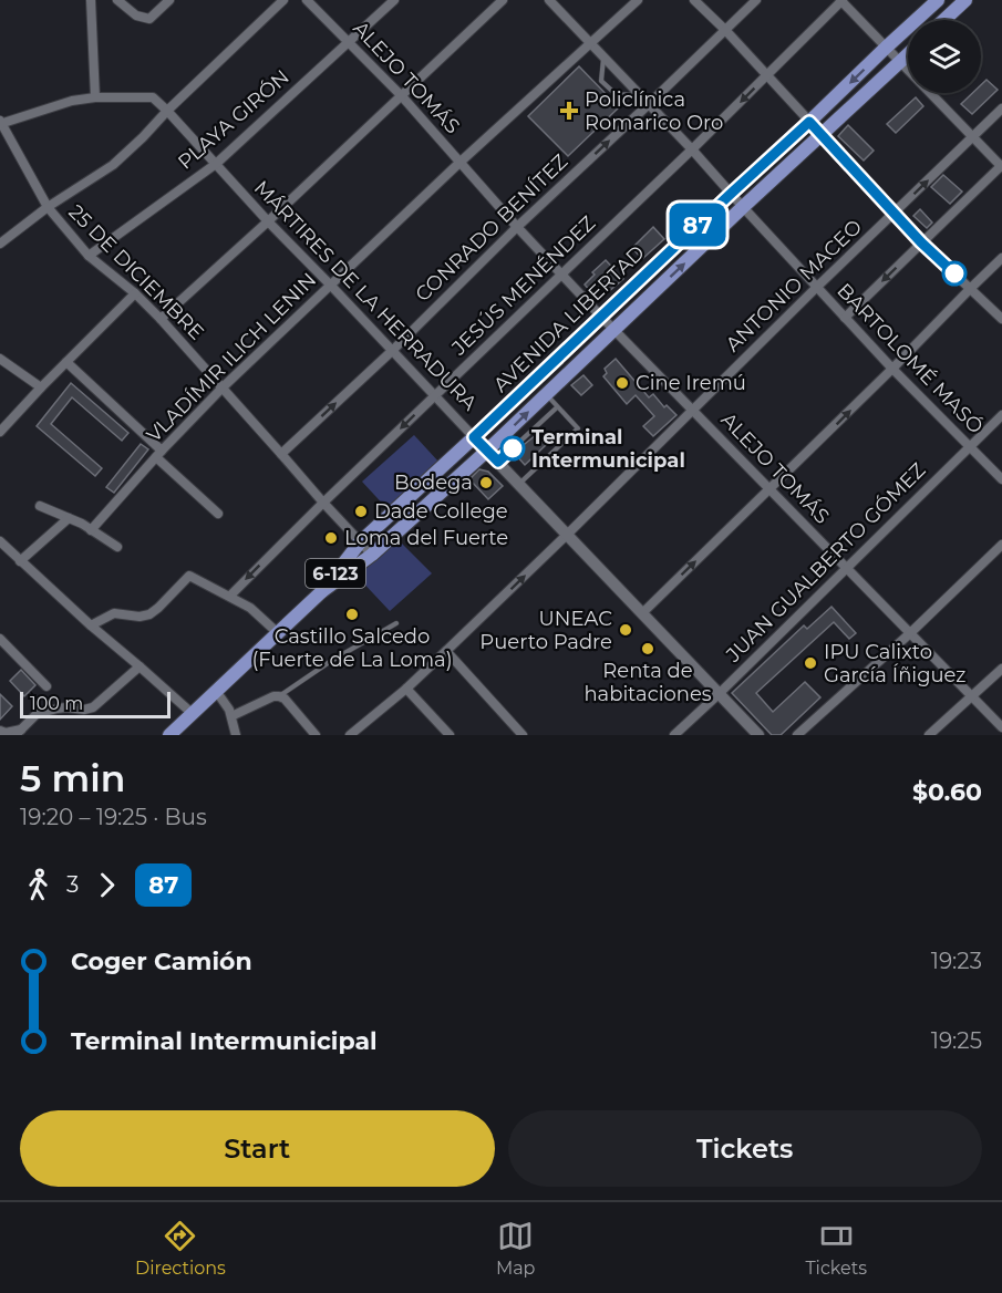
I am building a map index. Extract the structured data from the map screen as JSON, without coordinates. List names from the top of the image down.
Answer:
{
  "streets": {
    "main road": ["AVENIDA LIBERTAD", "6-123"],
    "street": [
      "ALEJO TOMÁS",
      "PLAYA GIRÓN",
      "CONRADO BENÍTEZ",
      "25 DE DICIEMBRE",
      "JESÚS MENÉNDEZ",
      "ANTONIO MACEO",
      "MÁRTIRES DE LA HERRADURA",
      "VLADÍMIR ILICH LENIN",
      "BARTOLOMÉ MASÓ",
      "JUAN GUALBERTO GÓMEZ"
    ]
  },
  "crossings": [
    ["ALEJO TOMÁS", "PLAYA GIRÓN"],
    ["ALEJO TOMÁS", "CONRADO BENÍTEZ"],
    ["ALEJO TOMÁS", "JESÚS MENÉNDEZ"],
    ["ALEJO TOMÁS", "ANTONIO MACEO"],
    ["ALEJO TOMÁS", "AVENIDA LIBERTAD"],
    ["ALEJO TOMÁS", "VLADÍMIR ILICH LENIN"],
    ["ALEJO TOMÁS", "JUAN GUALBERTO GÓMEZ"],
    ["PLAYA GIRÓN", "25 DE DICIEMBRE"],
    ["PLAYA GIRÓN", "MÁRTIRES DE LA HERRADURA"],
    ["CONRADO BENÍTEZ", "25 DE DICIEMBRE"],
    ["CONRADO BENÍTEZ", "MÁRTIRES DE LA HERRADURA"],
    ["CONRADO BENÍTEZ", "BARTOLOMÉ MASÓ"],
    ["25 DE DICIEMBRE", "JESÚS MENÉNDEZ"],
    ["25 DE DICIEMBRE", "AVENIDA LIBERTAD"],
    ["25 DE DICIEMBRE", "VLADÍMIR ILICH LENIN"],
    ["JESÚS MENÉNDEZ", "MÁRTIRES DE LA HERRADURA"],
    ["JESÚS MENÉNDEZ", "BARTOLOMÉ MASÓ"],
    ["ANTONIO MACEO", "MÁRTIRES DE LA HERRADURA"],
    ["ANTONIO MACEO", "BARTOLOMÉ MASÓ"],
    ["MÁRTIRES DE LA HERRADURA", "AVENIDA LIBERTAD"],
    ["MÁRTIRES DE LA HERRADURA", "VLADÍMIR ILICH LENIN"],
    ["MÁRTIRES DE LA HERRADURA", "JUAN GUALBERTO GÓMEZ"],
    ["AVENIDA LIBERTAD", "BARTOLOMÉ MASÓ"],
    ["VLADÍMIR ILICH LENIN", "BARTOLOMÉ MASÓ"],
    ["BARTOLOMÉ MASÓ", "JUAN GUALBERTO GÓMEZ"]
  ],
  "one_way": ["CONRADO BENÍTEZ", "JESÚS MENÉNDEZ"],
  "places": {
    "health": ["Policlínica Romarico Oro"],
    "other": [
      "Cine Iremú",
      "Terminal Intermunicipal",
      "Bodega",
      "Dade College",
      "Loma del Fuerte",
      "Castillo Salcedo (Fuerte de La Loma)",
      "UNEAC Puerto Padre",
      "Renta de habitaciones",
      "IPU Calixto García Íñiguez"
    ]
  },
  "lines": ["bus line 87"],
  "scale_bar": "100 m",
  "page": {
    "on_map": "87",
    "scale": "100 m",
    "heading": ["5 min", "19:20 – 19:25 · Bus", "$0.60"],
    "legs": ["3", "87"],
    "list": [
      {
        "name": "Coger Camión",
        "value": "19:23"
      },
      {
        "name": "Terminal Intermunicipal",
        "value": "19:25"
      }
    ],
    "buttons": ["Start", "Tickets"],
    "tabs": ["Directions", "Map", "Tickets"]
  }
}
